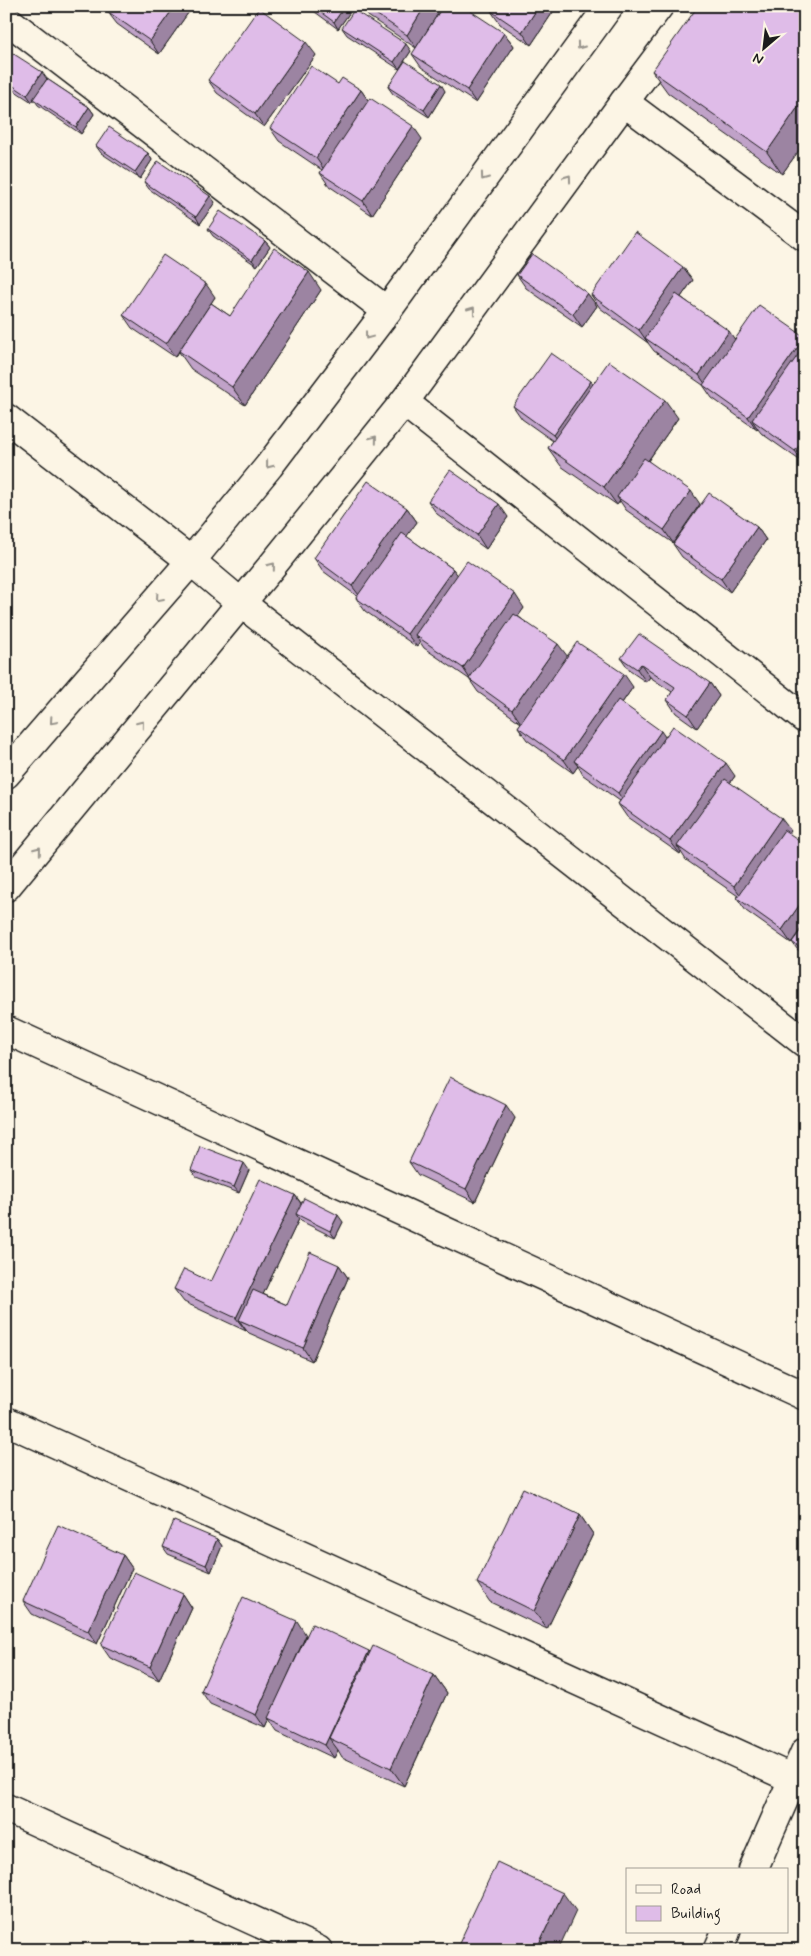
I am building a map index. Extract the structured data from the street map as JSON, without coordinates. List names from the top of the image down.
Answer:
{
  "legend": ["Road", "Building"],
  "north": "bottom left"
}
